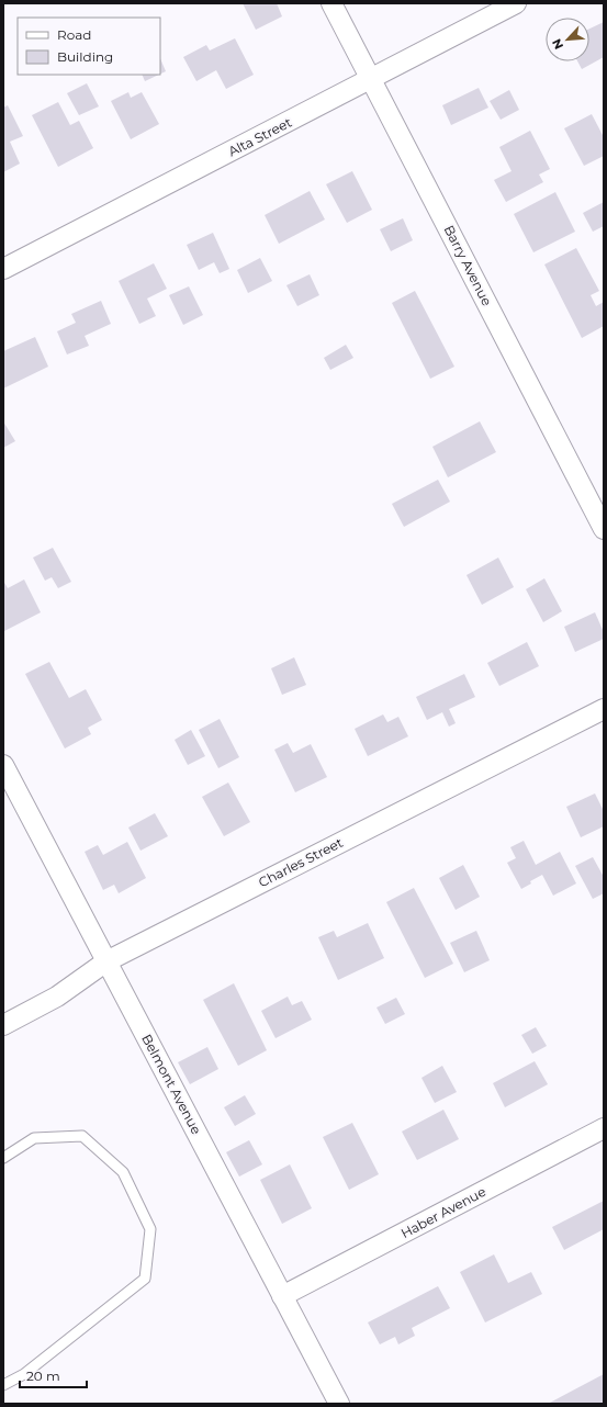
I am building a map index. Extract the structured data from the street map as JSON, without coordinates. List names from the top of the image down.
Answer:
{
  "streets": {
    "street": [
      "Alta Street",
      "Barry Avenue",
      "Charles Street",
      "Belmont Avenue",
      "Haber Avenue"
    ]
  },
  "crossings": [
    ["Alta Street", "Barry Avenue"],
    ["Charles Street", "Belmont Avenue"],
    ["Belmont Avenue", "Haber Avenue"]
  ],
  "legend": ["Road", "Building"],
  "scale_bar": "20 m",
  "north": "bottom left"
}
